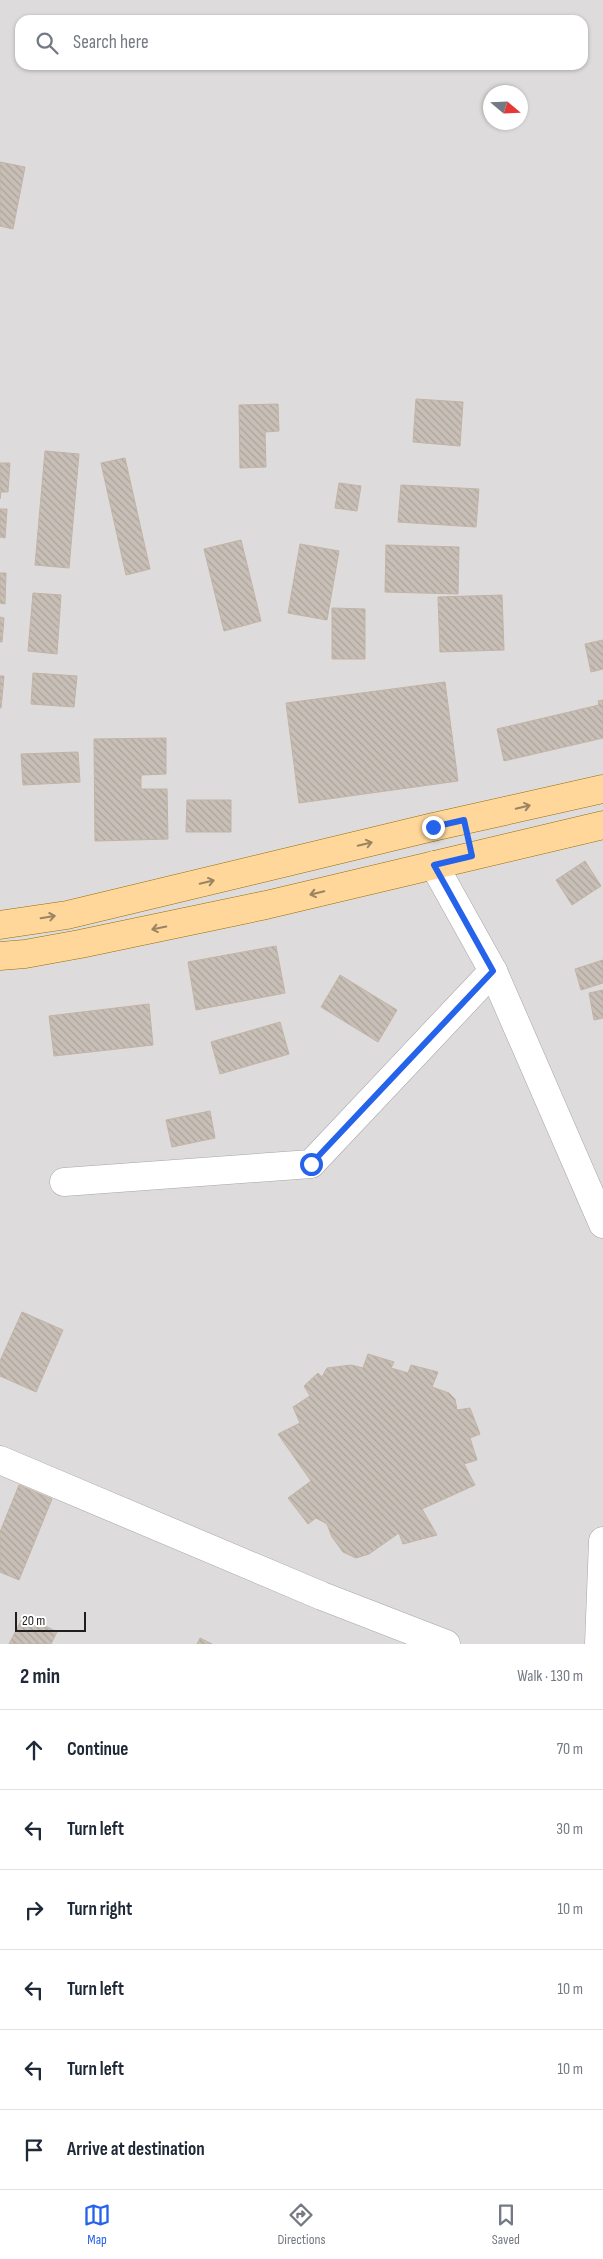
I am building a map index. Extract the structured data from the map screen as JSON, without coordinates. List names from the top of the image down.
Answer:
{
  "scale_bar": "20 m",
  "north": "right",
  "page": {
    "search": "Search here",
    "scale": "20 m",
    "heading": ["2 min", "Walk · 130 m"],
    "list": [
      ["Continue", "70 m"],
      ["Turn left", "30 m"],
      ["Turn right", "10 m"],
      ["Turn left", "10 m"],
      ["Turn left", "10 m"],
      "Arrive at destination"
    ],
    "nav": ["Map", "Directions", "Saved"]
  }
}
